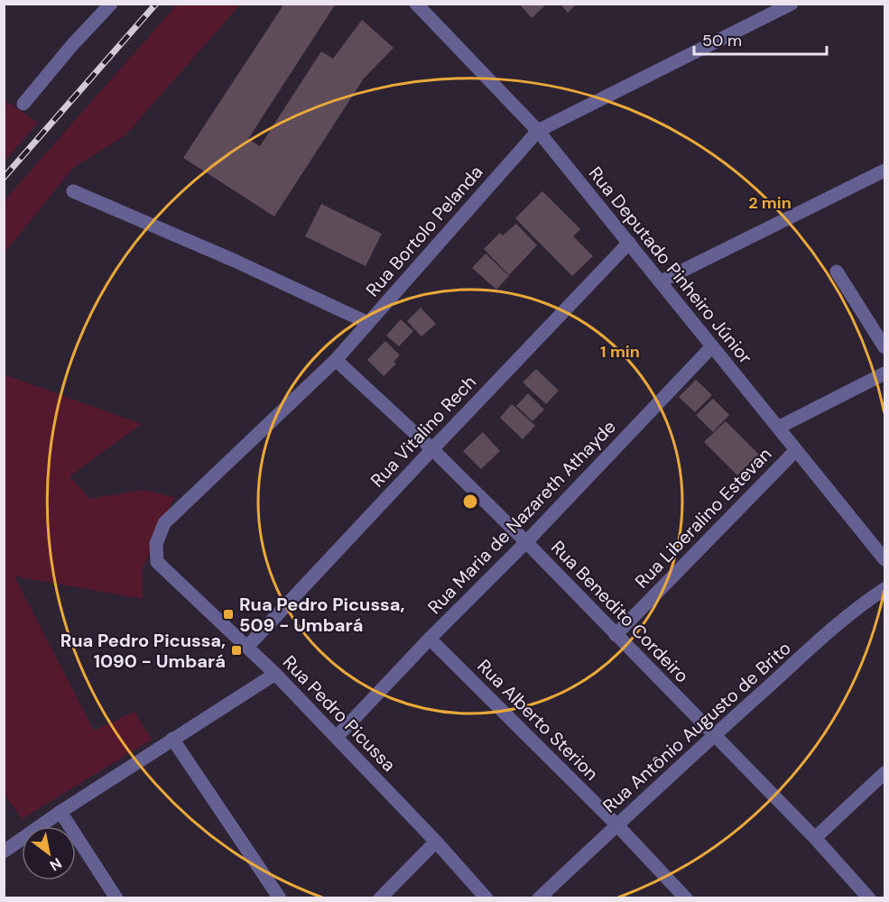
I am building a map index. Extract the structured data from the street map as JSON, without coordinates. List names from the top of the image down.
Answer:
{
  "streets": {
    "street": [
      "Rua Bortolo Pelanda",
      "Rua Deputado Pinheiro Júnior",
      "Rua Vitalino Rech",
      "Rua Maria de Nazareth Athayde",
      "Rua Liberalino Estevan",
      "Rua Benedito Cordeiro",
      "Rua Pedro Picussa",
      "Rua Alberto Sterion",
      "Rua Antônio Augusto de Brito"
    ]
  },
  "crossings": [
    ["Rua Bortolo Pelanda", "Rua Deputado Pinheiro Júnior"],
    ["Rua Bortolo Pelanda", "Rua Benedito Cordeiro"],
    ["Rua Bortolo Pelanda", "Rua Pedro Picussa"],
    ["Rua Deputado Pinheiro Júnior", "Rua Vitalino Rech"],
    ["Rua Deputado Pinheiro Júnior", "Rua Maria de Nazareth Athayde"],
    ["Rua Deputado Pinheiro Júnior", "Rua Liberalino Estevan"],
    ["Rua Vitalino Rech", "Rua Benedito Cordeiro"],
    ["Rua Vitalino Rech", "Rua Pedro Picussa"],
    ["Rua Maria de Nazareth Athayde", "Rua Benedito Cordeiro"],
    ["Rua Maria de Nazareth Athayde", "Rua Pedro Picussa"],
    ["Rua Maria de Nazareth Athayde", "Rua Alberto Sterion"],
    ["Rua Liberalino Estevan", "Rua Benedito Cordeiro"],
    ["Rua Benedito Cordeiro", "Rua Antônio Augusto de Brito"],
    ["Rua Alberto Sterion", "Rua Antônio Augusto de Brito"]
  ],
  "places": {
    "transit": ["Rua Pedro Picussa, 509 - Umbará", "Rua Pedro Picussa, 1090 - Umbará"]
  },
  "scale_bar": "50 m",
  "north": "bottom right",
  "rings": ["2 min", "1 min"]
}
